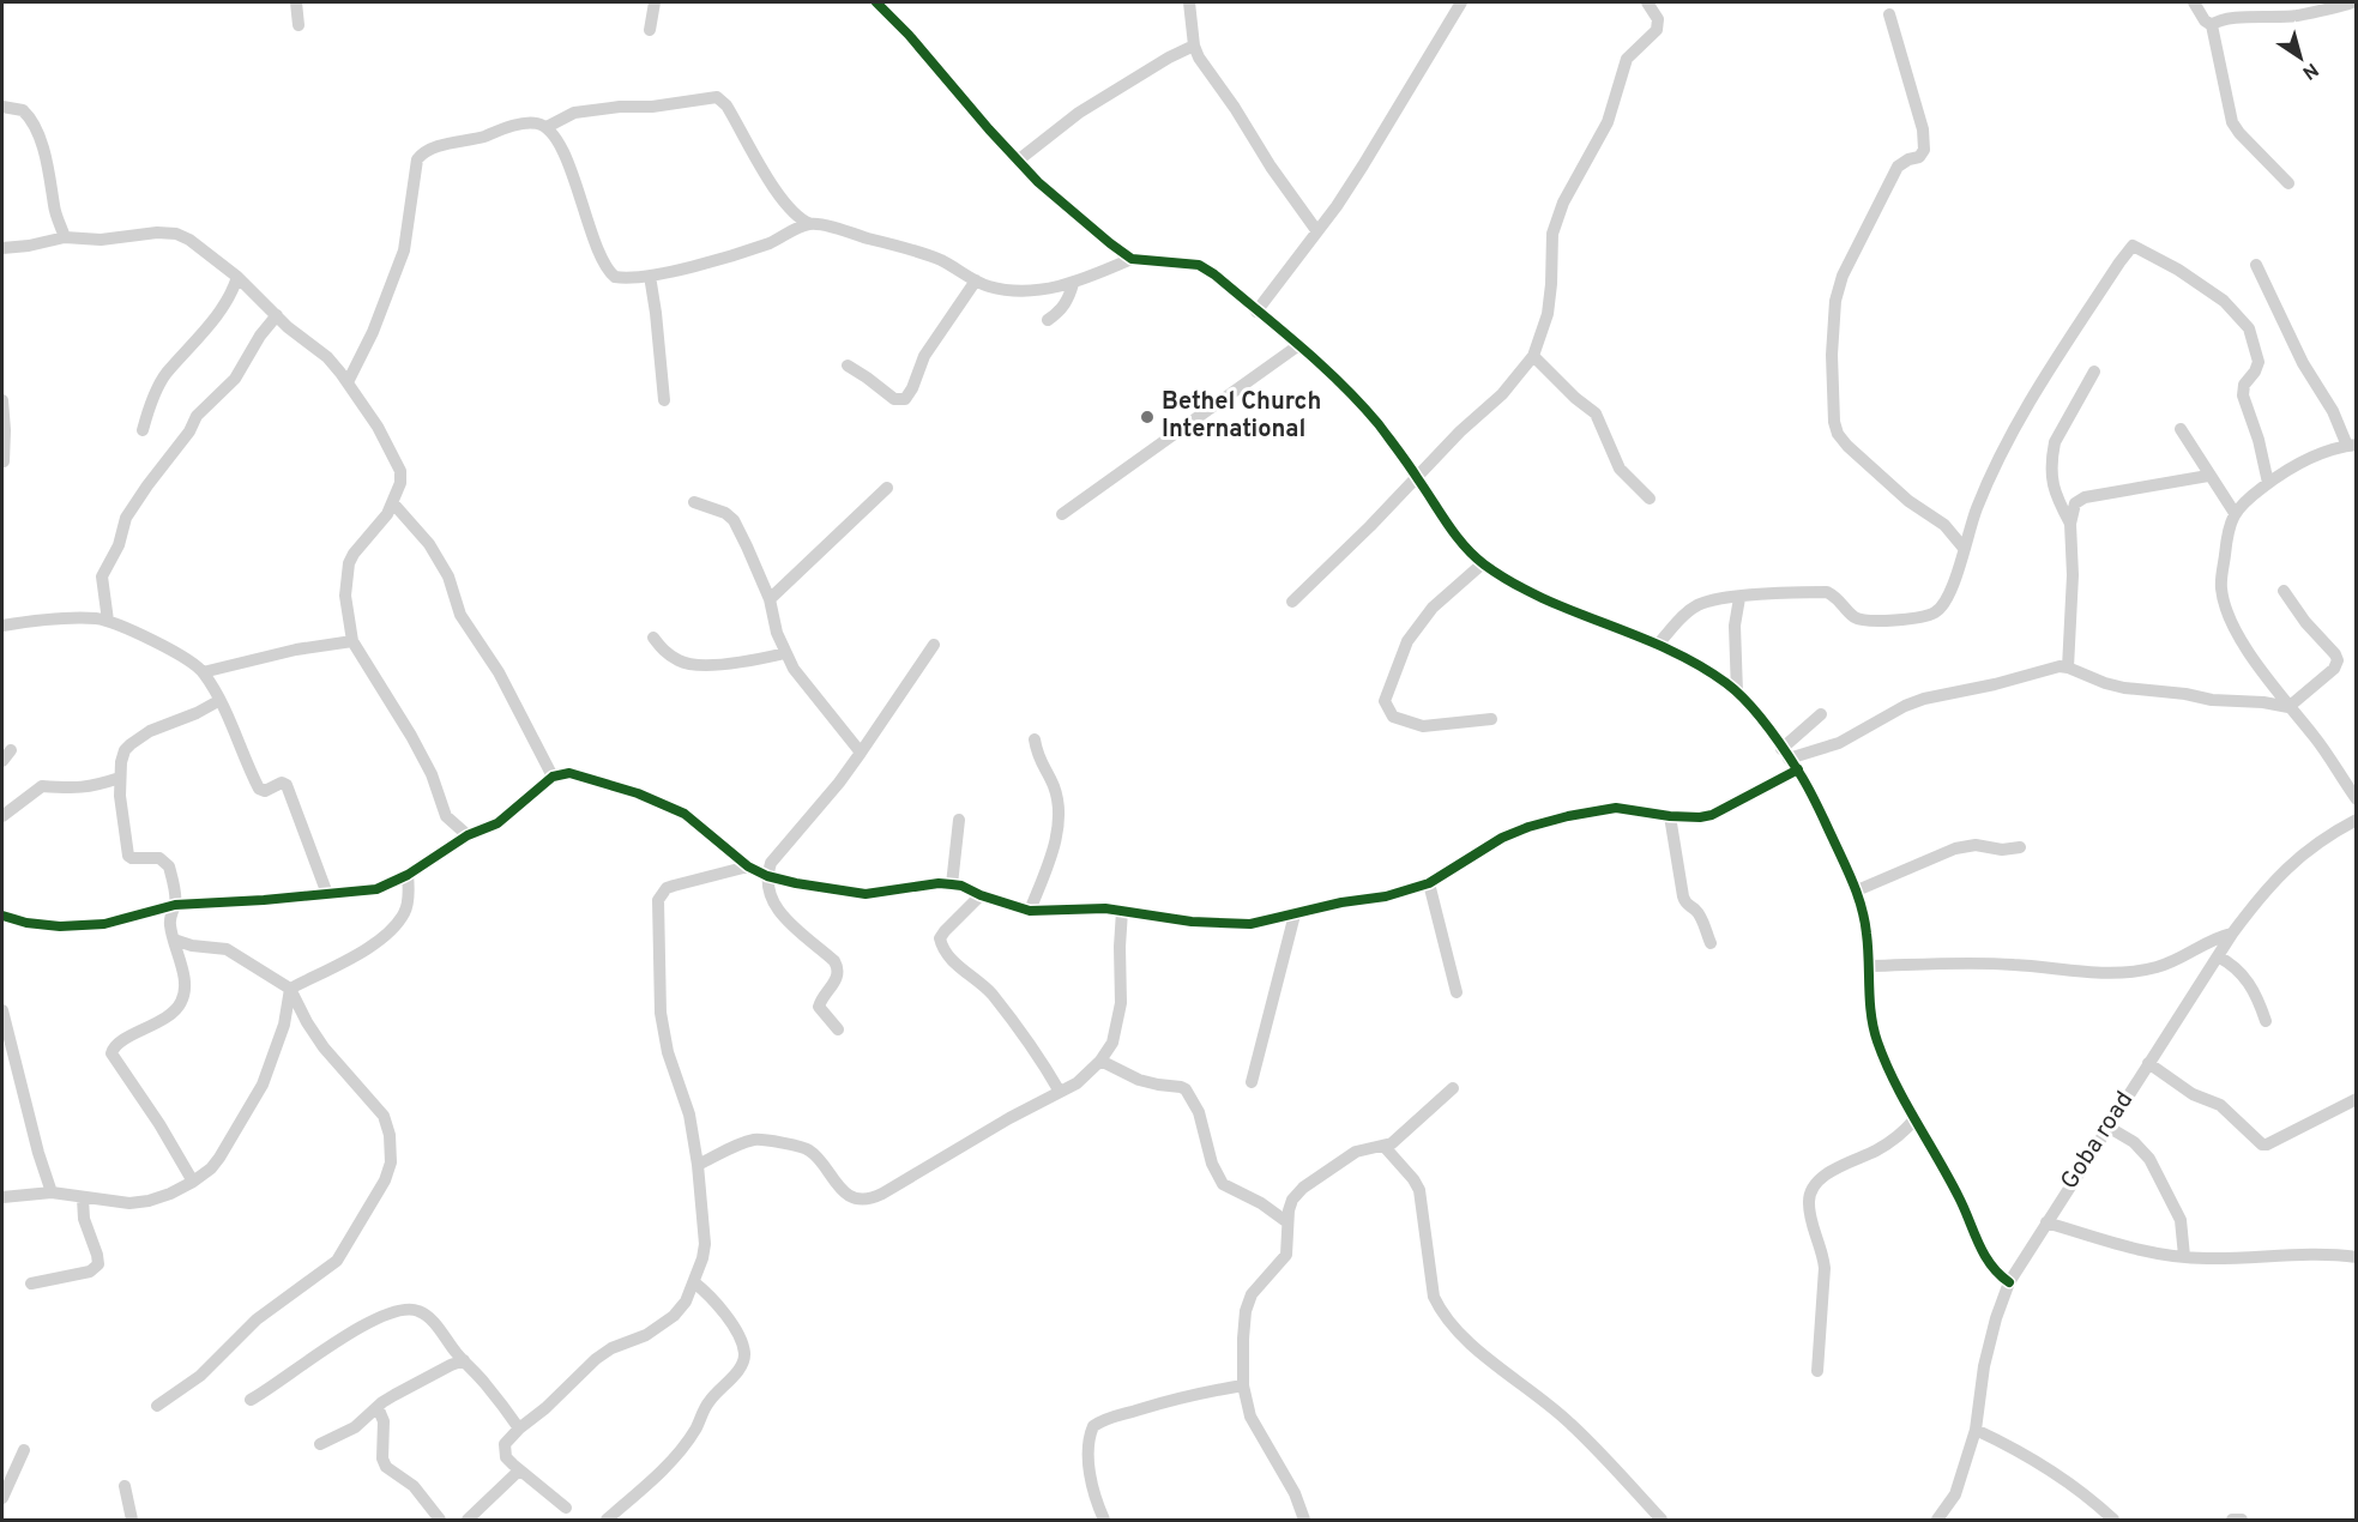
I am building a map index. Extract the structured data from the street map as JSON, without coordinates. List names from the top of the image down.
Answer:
{
  "streets": {
    "street": ["Goba road"]
  },
  "places": ["Bethel Church International"],
  "north": "bottom right"
}
